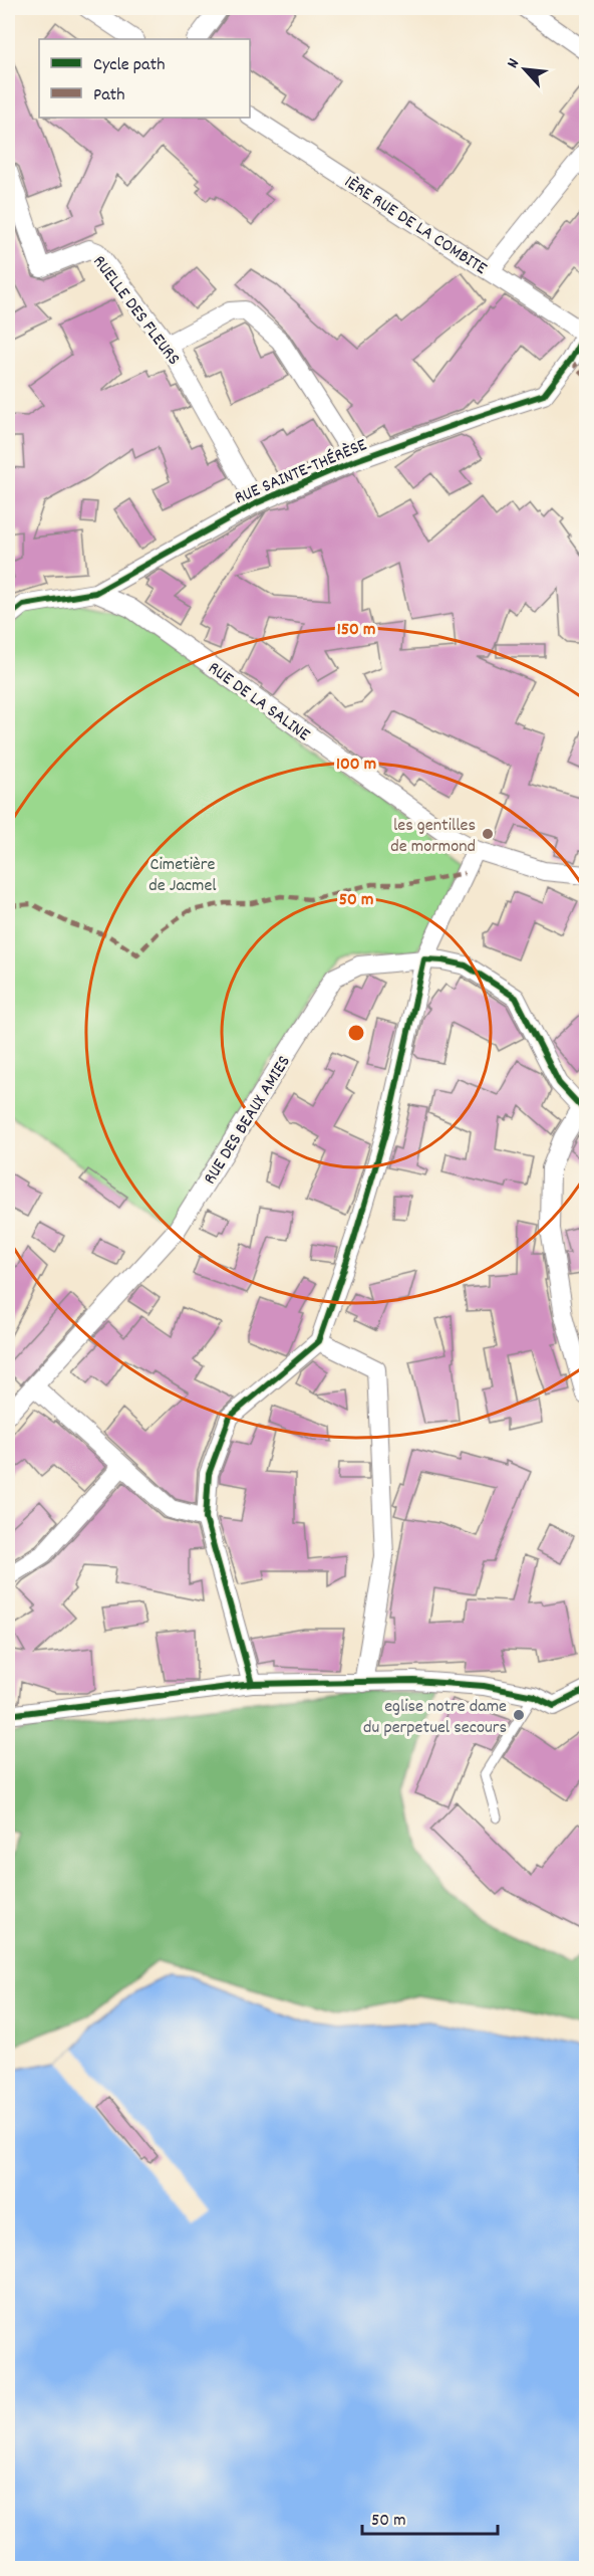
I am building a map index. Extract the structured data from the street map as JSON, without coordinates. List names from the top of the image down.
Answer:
{
  "streets": {
    "street": [
      "1ÈRE RUE DE LA COMBITE",
      "RUELLE DES FLEURS",
      "RUE SAINTE-THÉRÈSE",
      "RUE DE LA SALINE",
      "RUE DES BEAUX AMIES"
    ]
  },
  "crossings": [
    ["1ÈRE RUE DE LA COMBITE", "RUE SAINTE-THÉRÈSE"],
    ["RUELLE DES FLEURS", "RUE SAINTE-THÉRÈSE"],
    ["RUE SAINTE-THÉRÈSE", "RUE DE LA SALINE"]
  ],
  "parks": ["Cimetière de Jacmel"],
  "places": ["les gentilles de mormond", "eglise notre dame du perpetuel secours"],
  "legend": ["Cycle path", "Path"],
  "scale_bar": "50 m",
  "north": "top left",
  "rings": ["150 m", "100 m", "50 m"]
}
